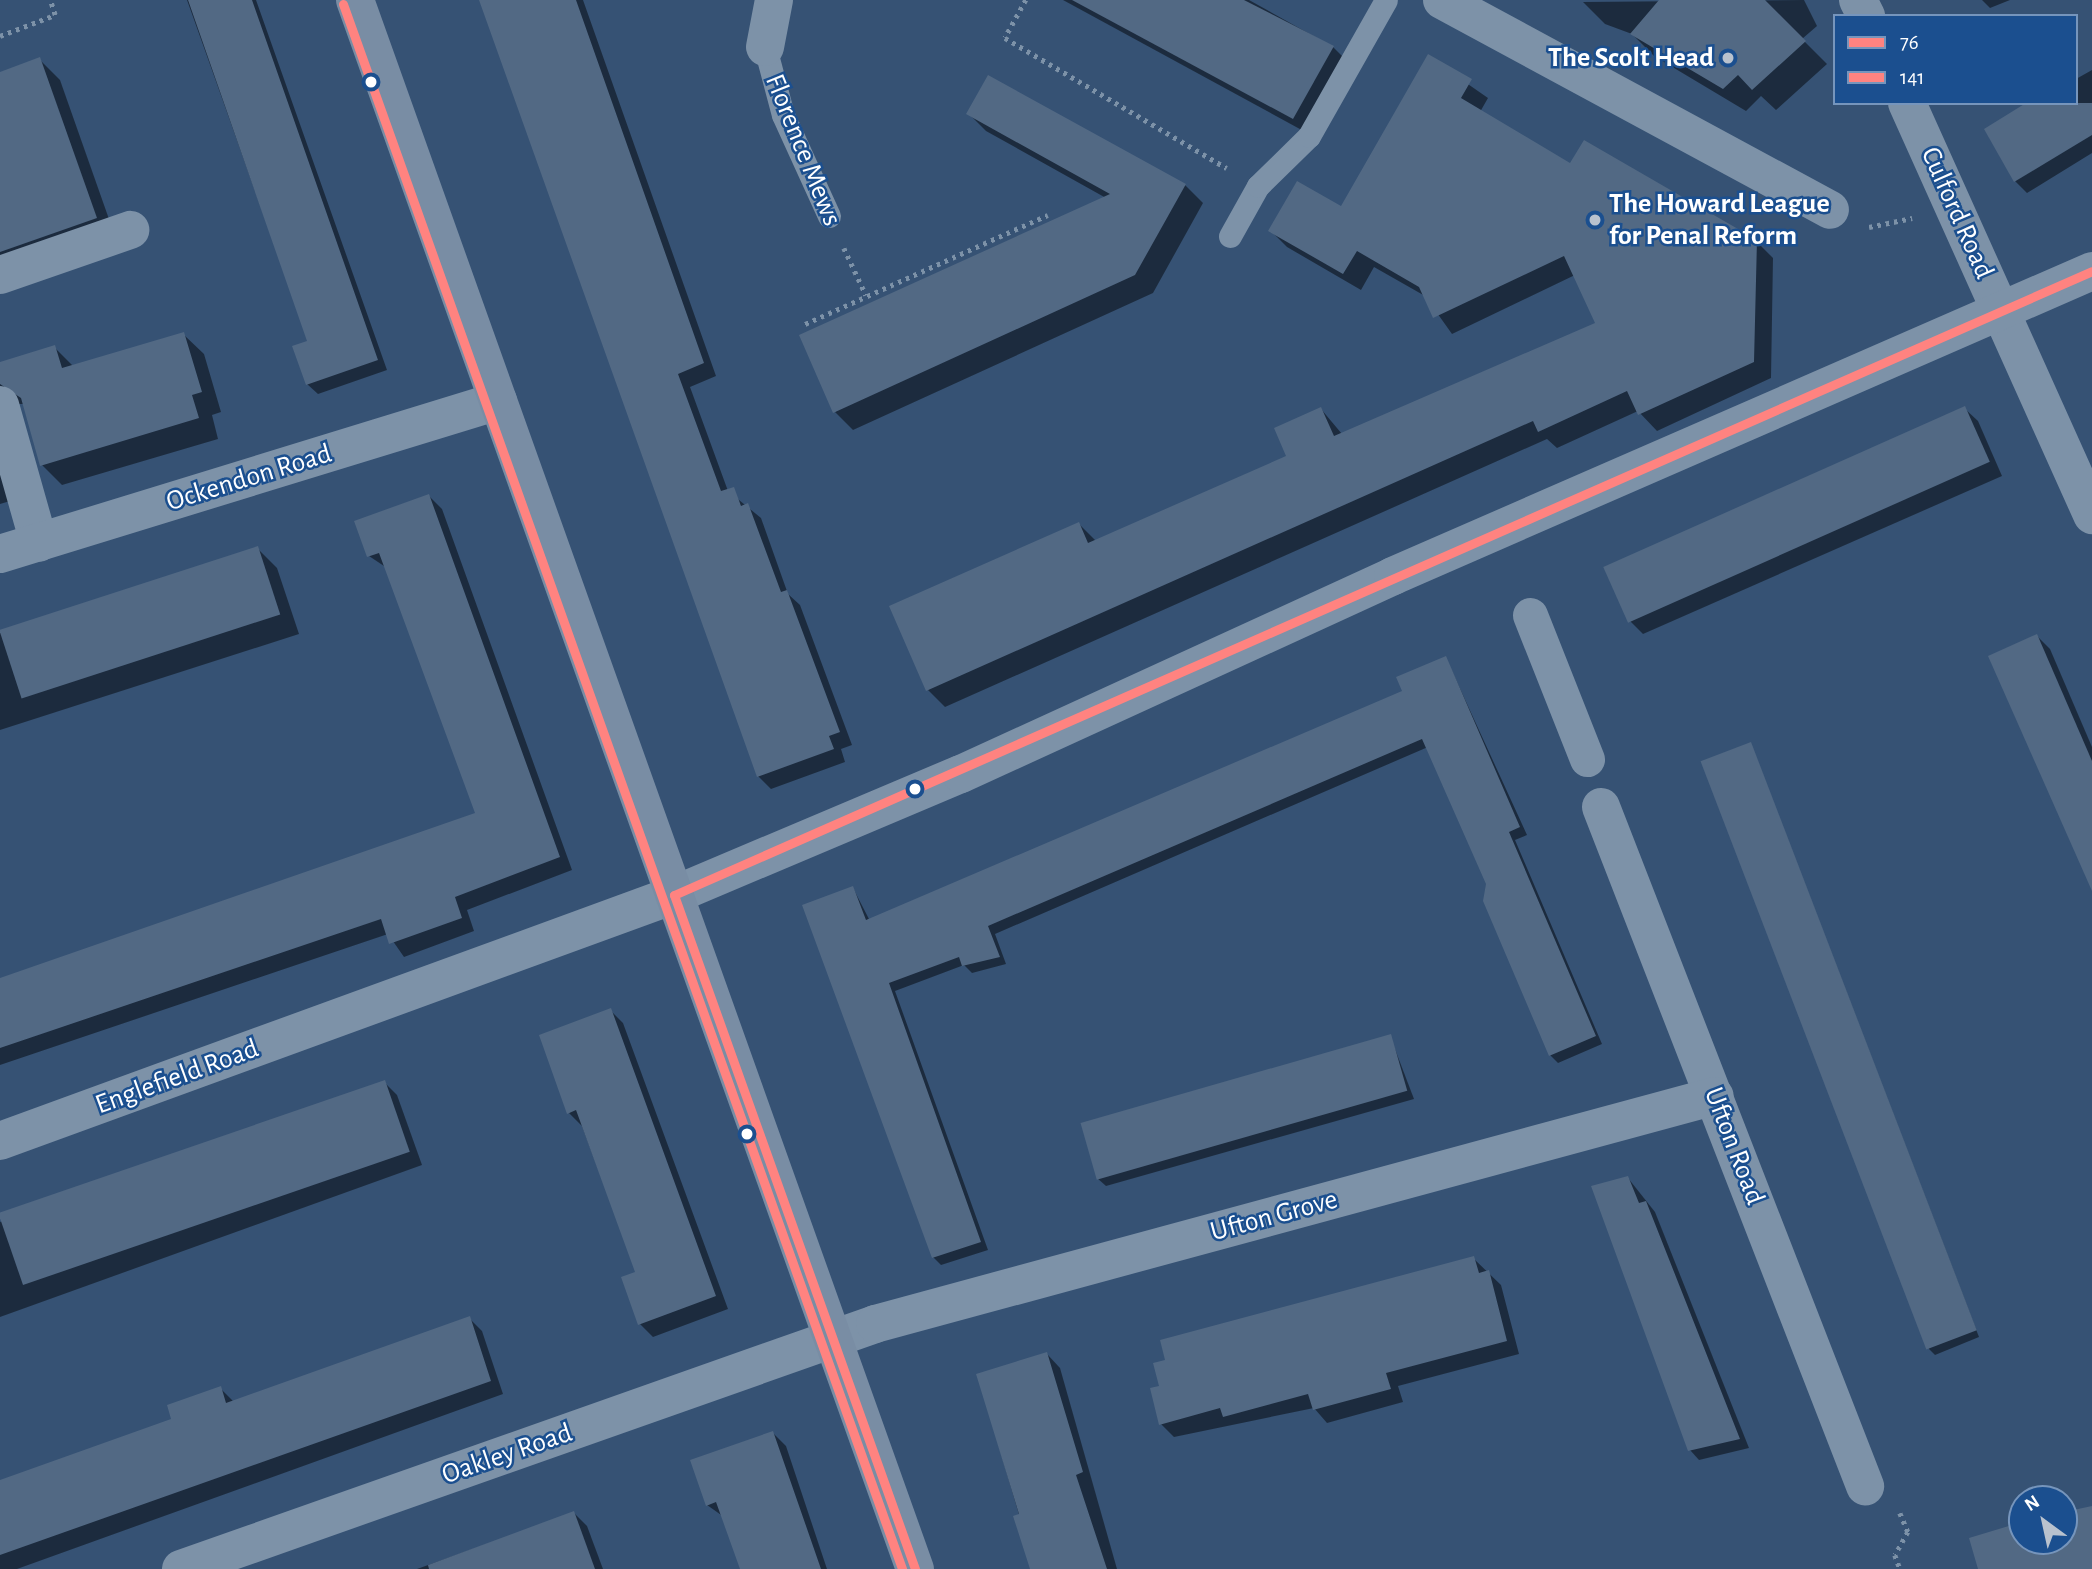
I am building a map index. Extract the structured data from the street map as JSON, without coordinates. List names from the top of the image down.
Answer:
{
  "streets": {
    "street": [
      "Florence Mews",
      "Culford Road",
      "Ockendon Road",
      "Englefield Road",
      "Ufton Road",
      "Ufton Grove",
      "Oakley Road"
    ]
  },
  "crossings": [
    ["Culford Road", "Englefield Road"],
    ["Ufton Road", "Ufton Grove"],
    ["Ufton Grove", "Oakley Road"]
  ],
  "places": ["The Scolt Head", "The Howard League for Penal Reform"],
  "lines": ["transit line 141", "transit line 76"],
  "legend": ["76", "141"],
  "north": "top left"
}
